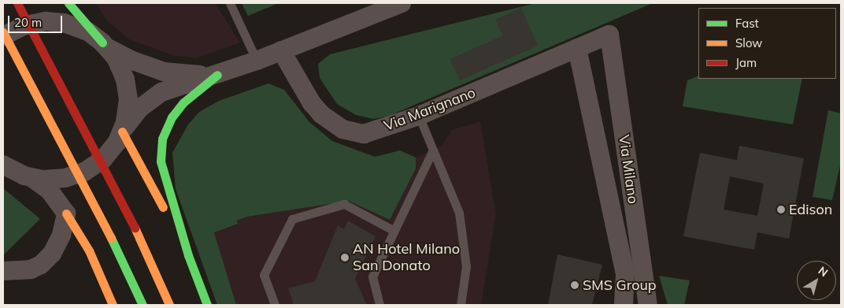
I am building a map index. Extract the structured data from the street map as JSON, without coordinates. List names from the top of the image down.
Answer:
{
  "streets": {
    "street": ["Via Marignano", "Via Milano"]
  },
  "crossings": [
    ["Via Marignano", "Via Milano"]
  ],
  "places": ["Edison", "AN Hotel Milano San Donato", "SMS Group"],
  "legend": ["Fast", "Slow", "Jam"],
  "scale_bar": "20 m",
  "north": "top right"
}
